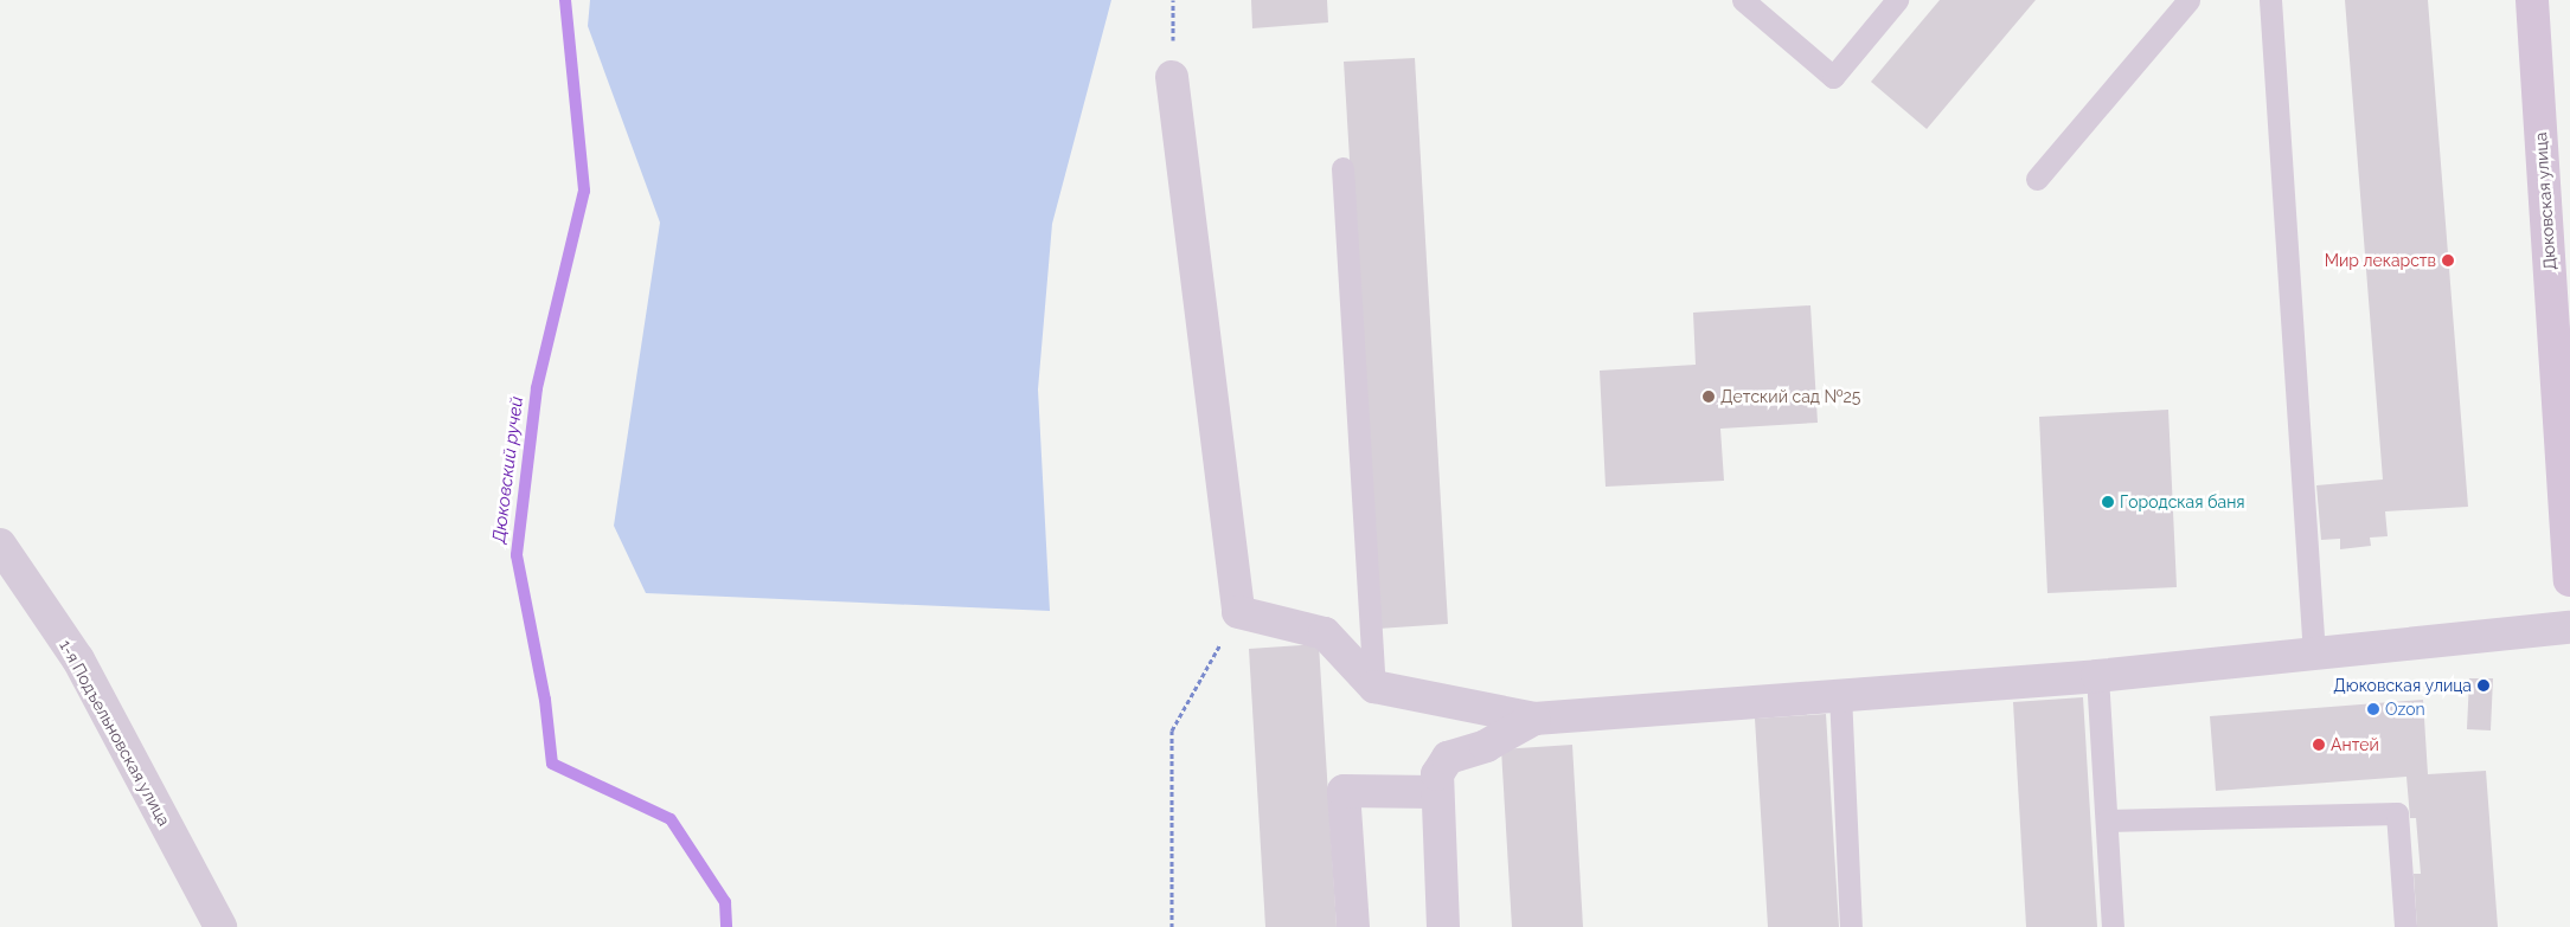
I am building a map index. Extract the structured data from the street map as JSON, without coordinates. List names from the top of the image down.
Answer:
{
  "streets": {
    "street": ["Дюковская улица", "1-я Подъельновская улица"]
  },
  "water": ["Дюковский ручей"],
  "places": [
    "Мир лекарств",
    "Детский сад №25",
    "Городская баня",
    "Дюковская улица",
    "Ozon",
    "Антей"
  ]
}
